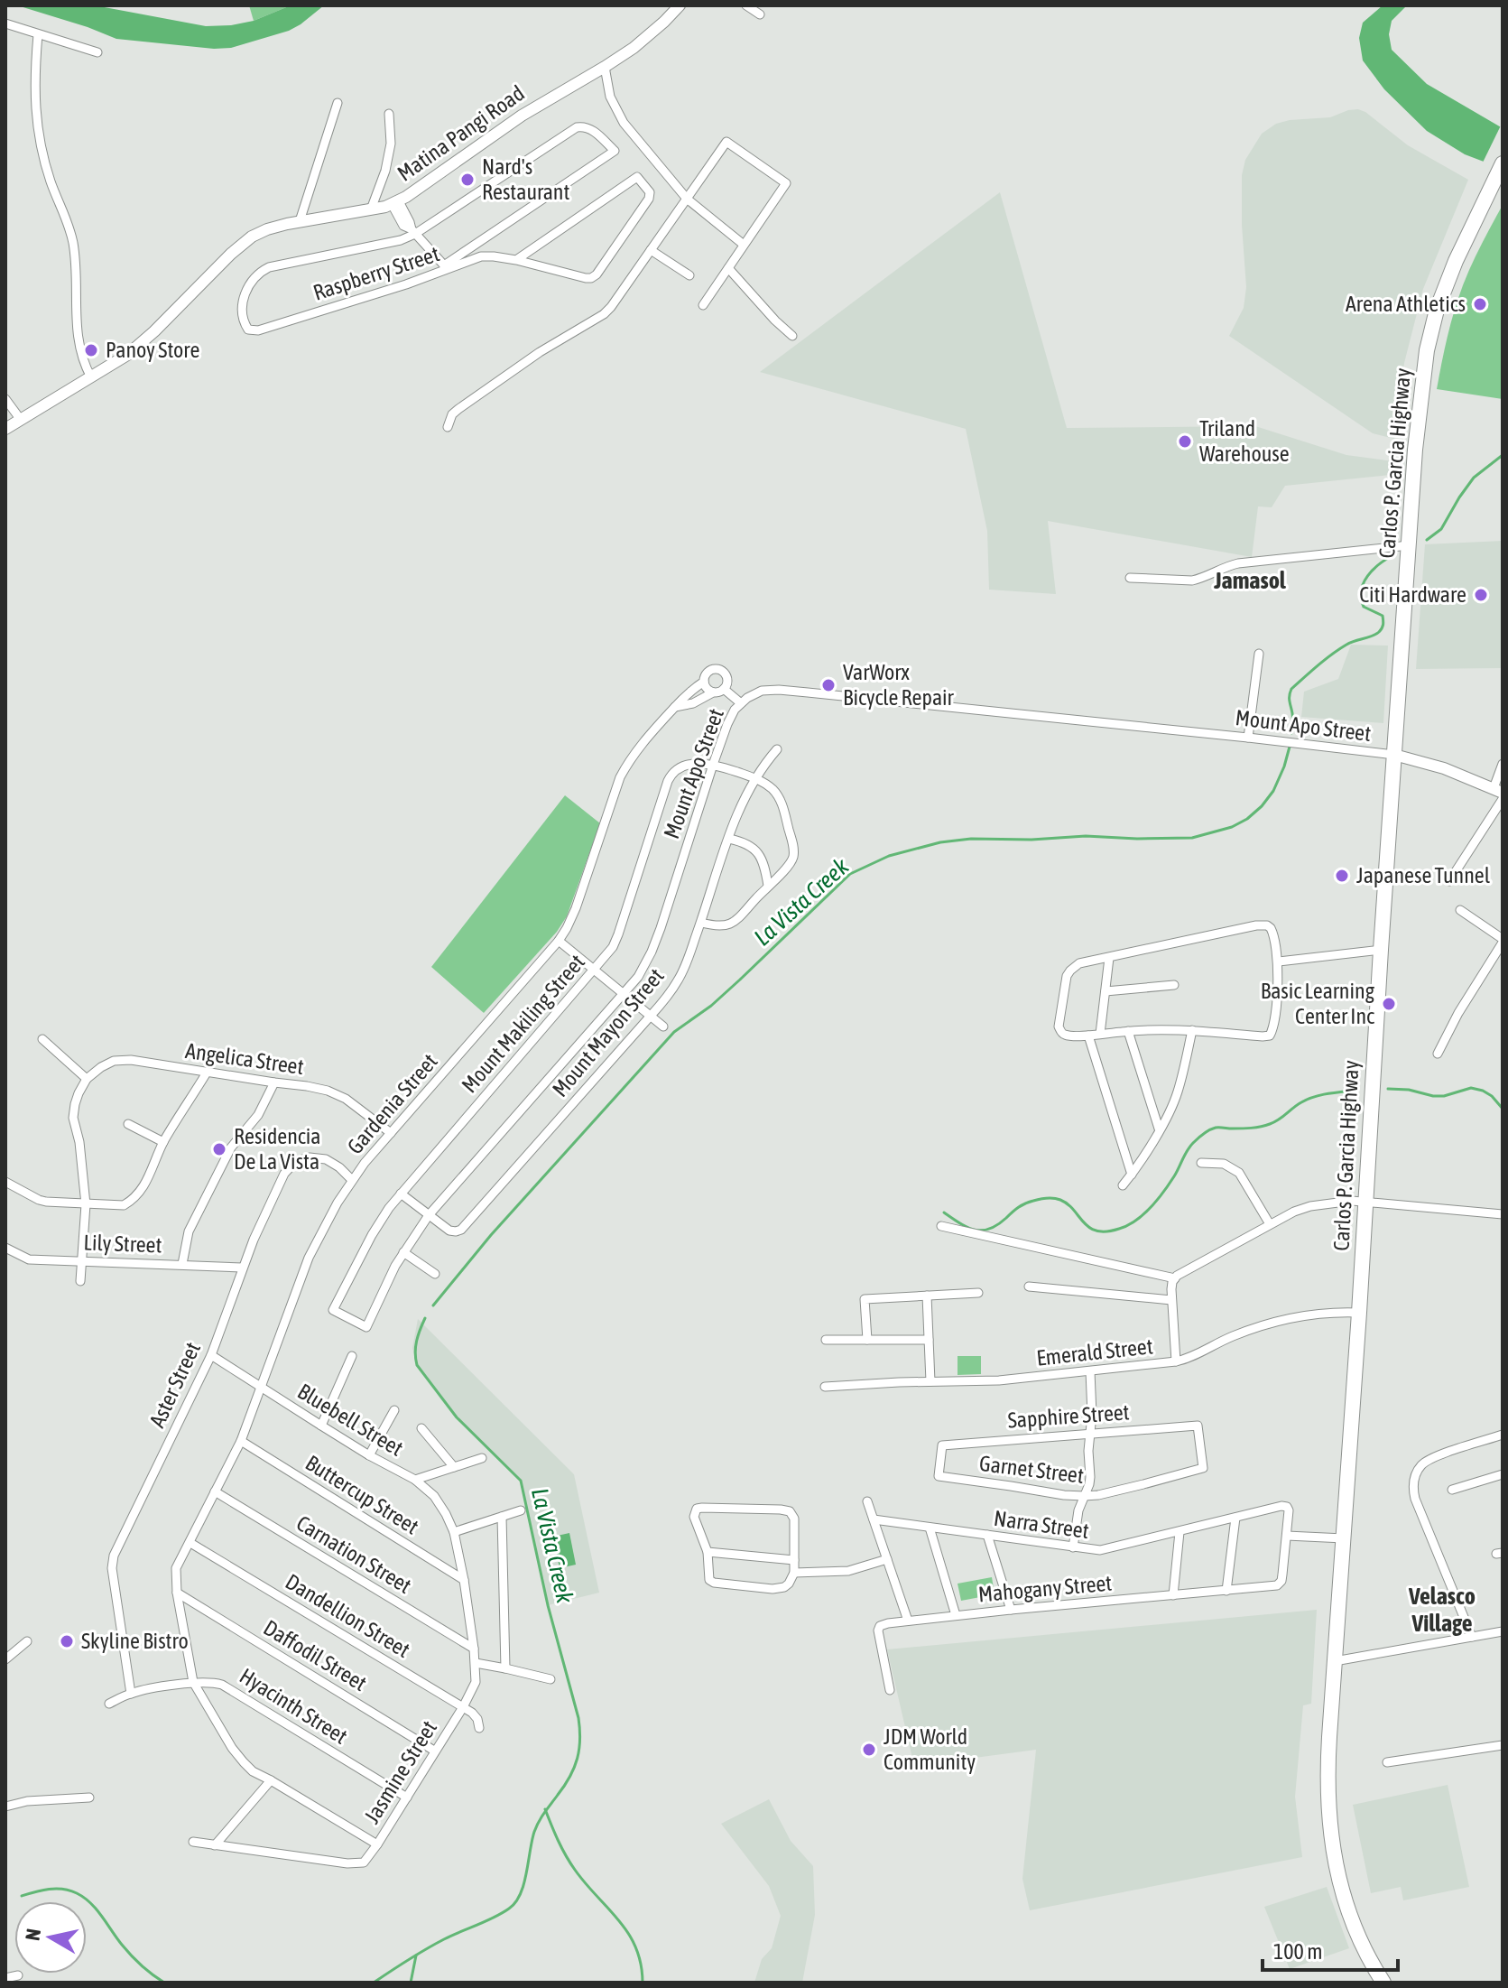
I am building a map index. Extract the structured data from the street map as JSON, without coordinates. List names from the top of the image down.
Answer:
{
  "streets": {
    "highway": ["Carlos P. Garcia Highway"],
    "street": [
      "Matina Pangi Road",
      "Raspberry Street",
      "Mount Apo Street",
      "Mount Makiling Street",
      "Mount Mayon Street",
      "Angelica Street",
      "Gardenia Street",
      "Lily Street",
      "Emerald Street",
      "Aster Street",
      "Sapphire Street",
      "Bluebell Street",
      "Garnet Street",
      "Buttercup Street",
      "Narra Street",
      "Carnation Street",
      "Mahogany Street",
      "Dandellion Street",
      "Daffodil Street",
      "Hyacinth Street",
      "Jasmine Street"
    ]
  },
  "crossings": [
    ["Carlos P. Garcia Highway", "Mount Apo Street"],
    ["Carlos P. Garcia Highway", "Emerald Street"],
    ["Mount Apo Street", "Mount Makiling Street"],
    ["Mount Apo Street", "Mount Mayon Street"],
    ["Angelica Street", "Gardenia Street"],
    ["Gardenia Street", "Aster Street"],
    ["Gardenia Street", "Bluebell Street"],
    ["Gardenia Street", "Buttercup Street"],
    ["Gardenia Street", "Carnation Street"],
    ["Gardenia Street", "Dandellion Street"],
    ["Gardenia Street", "Daffodil Street"],
    ["Gardenia Street", "Hyacinth Street"],
    ["Lily Street", "Aster Street"],
    ["Aster Street", "Bluebell Street"],
    ["Aster Street", "Hyacinth Street"],
    ["Sapphire Street", "Garnet Street"],
    ["Bluebell Street", "Jasmine Street"],
    ["Buttercup Street", "Jasmine Street"],
    ["Narra Street", "Mahogany Street"],
    ["Carnation Street", "Jasmine Street"],
    ["Dandellion Street", "Jasmine Street"],
    ["Daffodil Street", "Jasmine Street"],
    ["Hyacinth Street", "Jasmine Street"]
  ],
  "districts": ["Jamasol", "Velasco Village"],
  "water": ["La Vista Creek"],
  "places": [
    "Nard's Restaurant",
    "Arena Athletics",
    "Panoy Store",
    "Triland Warehouse",
    "Citi Hardware",
    "VarWorx Bicycle Repair",
    "Japanese Tunnel",
    "Basic Learning Center Inc",
    "Residencia De La Vista",
    "Skyline Bistro",
    "JDM World Community"
  ],
  "scale_bar": "100 m",
  "north": "left"
}
